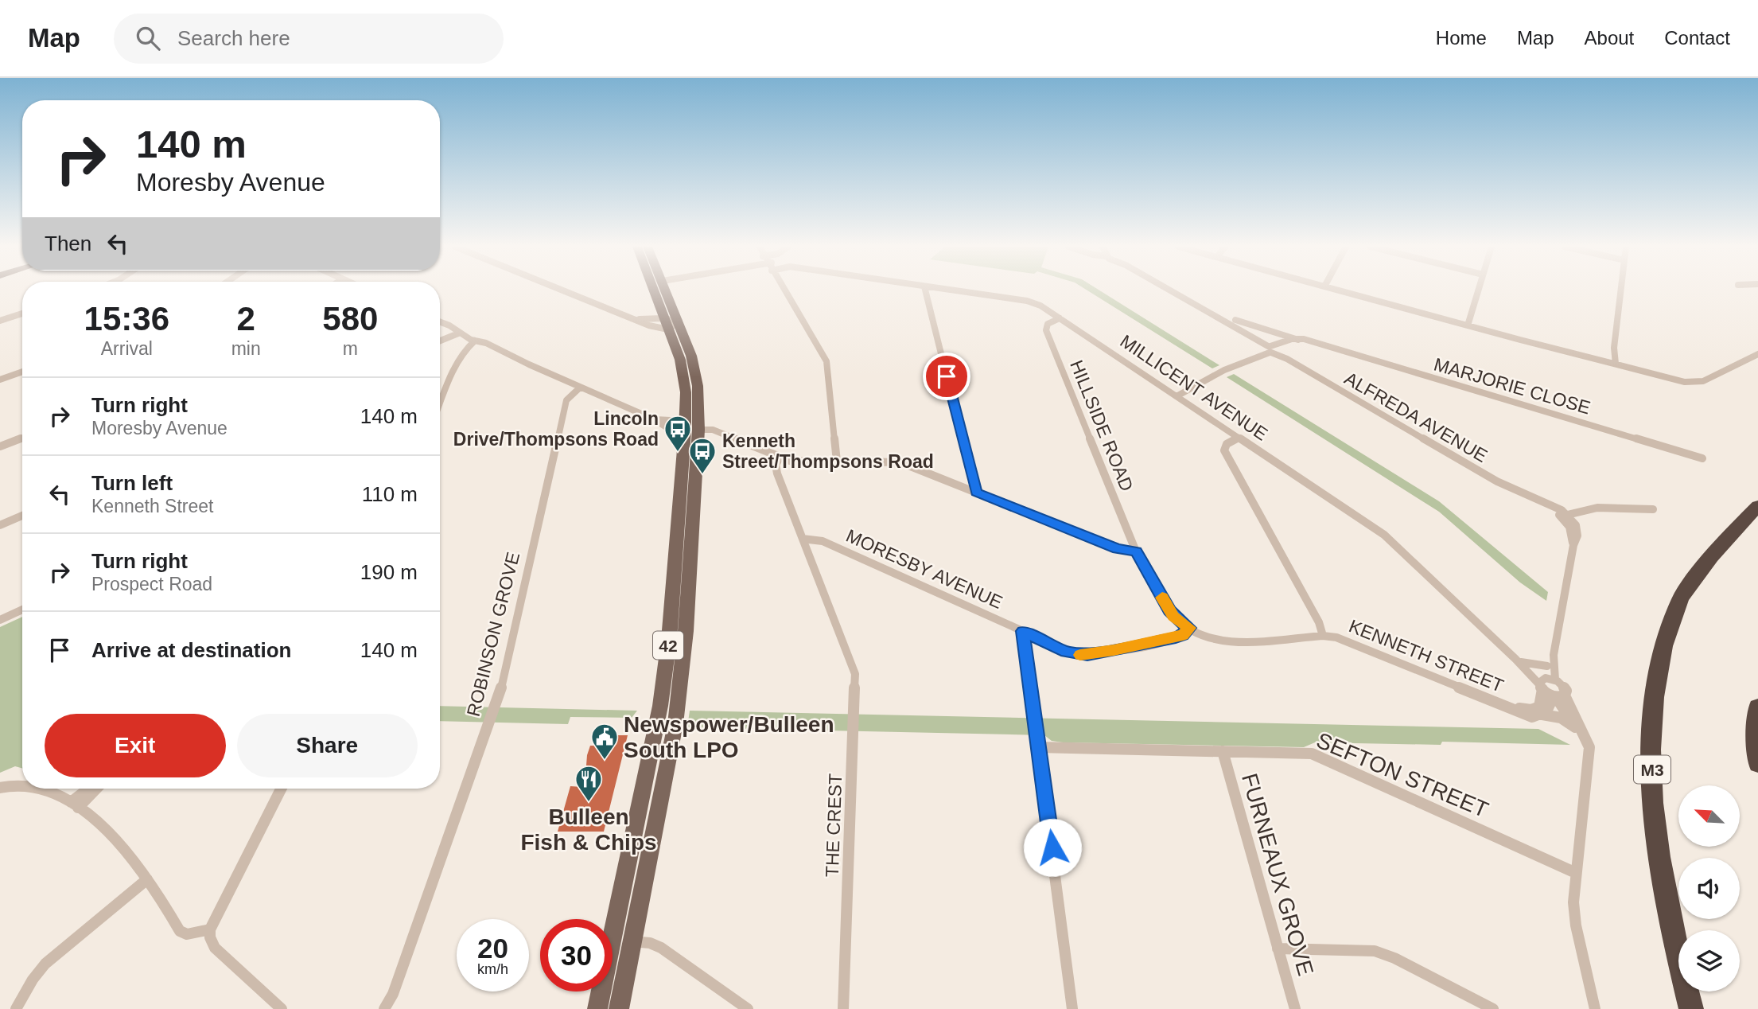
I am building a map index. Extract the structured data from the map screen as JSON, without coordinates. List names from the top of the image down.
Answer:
{
  "streets": {
    "highway": ["M3"],
    "main road": ["42"],
    "street": [
      "MARJORIE CLOSE",
      "MILLICENT AVENUE",
      "ALFREDA AVENUE",
      "HILLSIDE ROAD",
      "MORESBY AVENUE",
      "ROBINSON GROVE",
      "KENNETH STREET",
      "SEFTON STREET",
      "THE CREST",
      "FURNEAUX GROVE"
    ]
  },
  "crossings": [
    ["MILLICENT AVENUE", "HILLSIDE ROAD"],
    ["MILLICENT AVENUE", "KENNETH STREET"],
    ["HILLSIDE ROAD", "KENNETH STREET"],
    ["MORESBY AVENUE", "KENNETH STREET"],
    ["MORESBY AVENUE", "THE CREST"],
    ["SEFTON STREET", "FURNEAUX GROVE"]
  ],
  "places": {
    "bus stop": ["Lincoln Drive/Thompsons Road", "Kenneth Street/Thompsons Road"],
    "public building": ["Newspower/Bulleen South LPO"],
    "restaurant": ["Bulleen Fish & Chips"]
  },
  "north": "top left",
  "page": {
    "header": "Map",
    "search": "Search here",
    "nav": [
      "Home",
      "Map",
      "About",
      "Contact"
    ],
    "turn": ["140 m", "Moresby Avenue"],
    "then": "Then",
    "eta": [
      "15:36",
      "Arrival",
      "2",
      "min",
      "580",
      "m"
    ],
    "list": [
      {
        "name": "Turn right",
        "note": "Moresby Avenue",
        "value": "140 m"
      },
      {
        "name": "Turn left",
        "note": "Kenneth Street",
        "value": "110 m"
      },
      {
        "name": "Turn right",
        "note": "Prospect Road",
        "value": "190 m"
      },
      {
        "name": "Arrive at destination",
        "value": "140 m"
      }
    ],
    "buttons": ["Exit", "Share"],
    "speed": "20 km/h",
    "limit": "30"
  }
}
